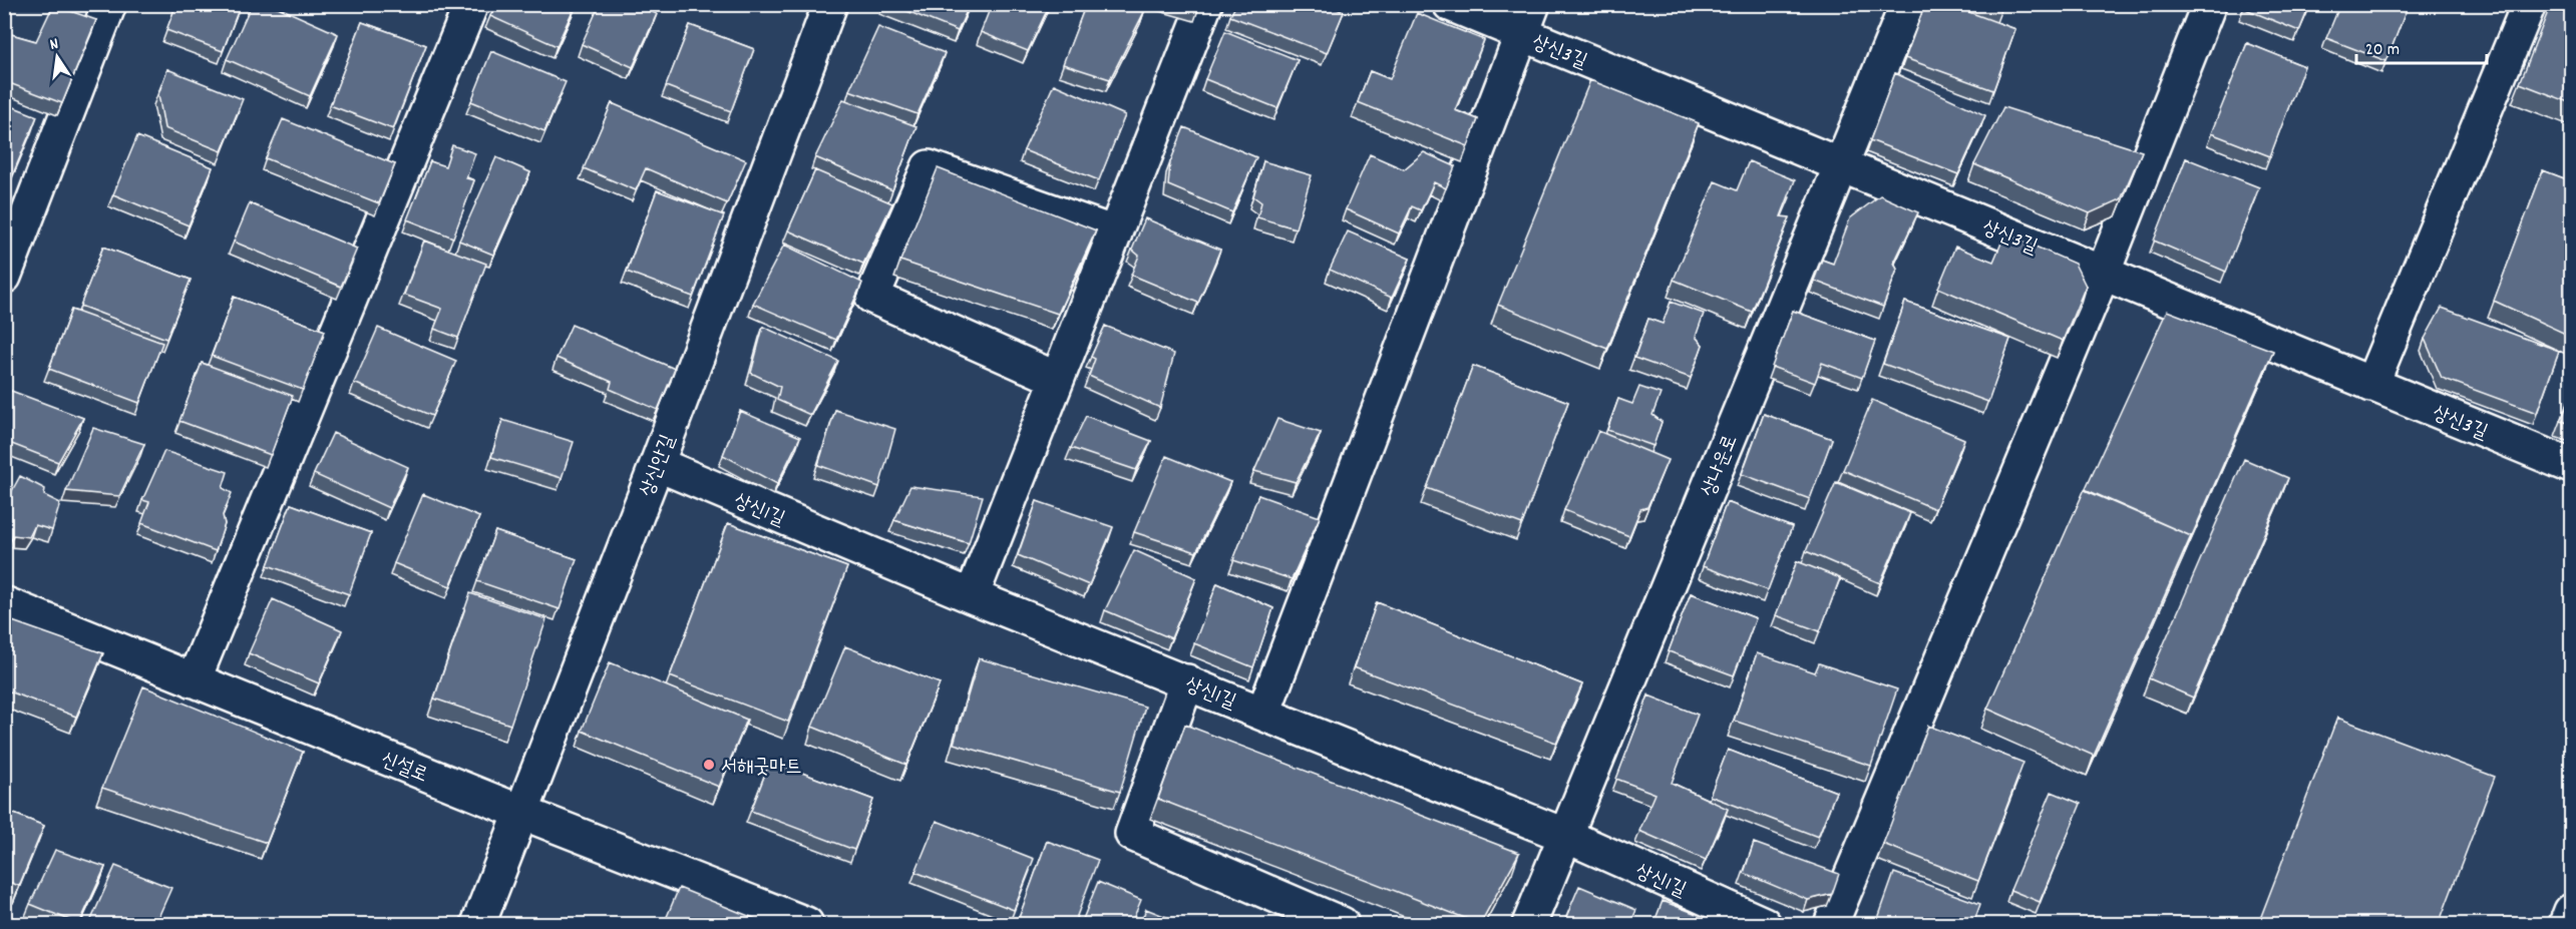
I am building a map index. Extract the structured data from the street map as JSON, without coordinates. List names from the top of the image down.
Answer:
{
  "streets": {
    "street": [
      "상신3길",
      "상신안길",
      "상나운로",
      "상신1길",
      "신설로"
    ]
  },
  "crossings": [
    ["상신3길", "상나운로"],
    ["상신안길", "상신1길"],
    ["상신안길", "신설로"],
    ["상나운로", "상신1길"]
  ],
  "places": ["서해굿마트"],
  "scale_bar": "20 m",
  "north": "top"
}
